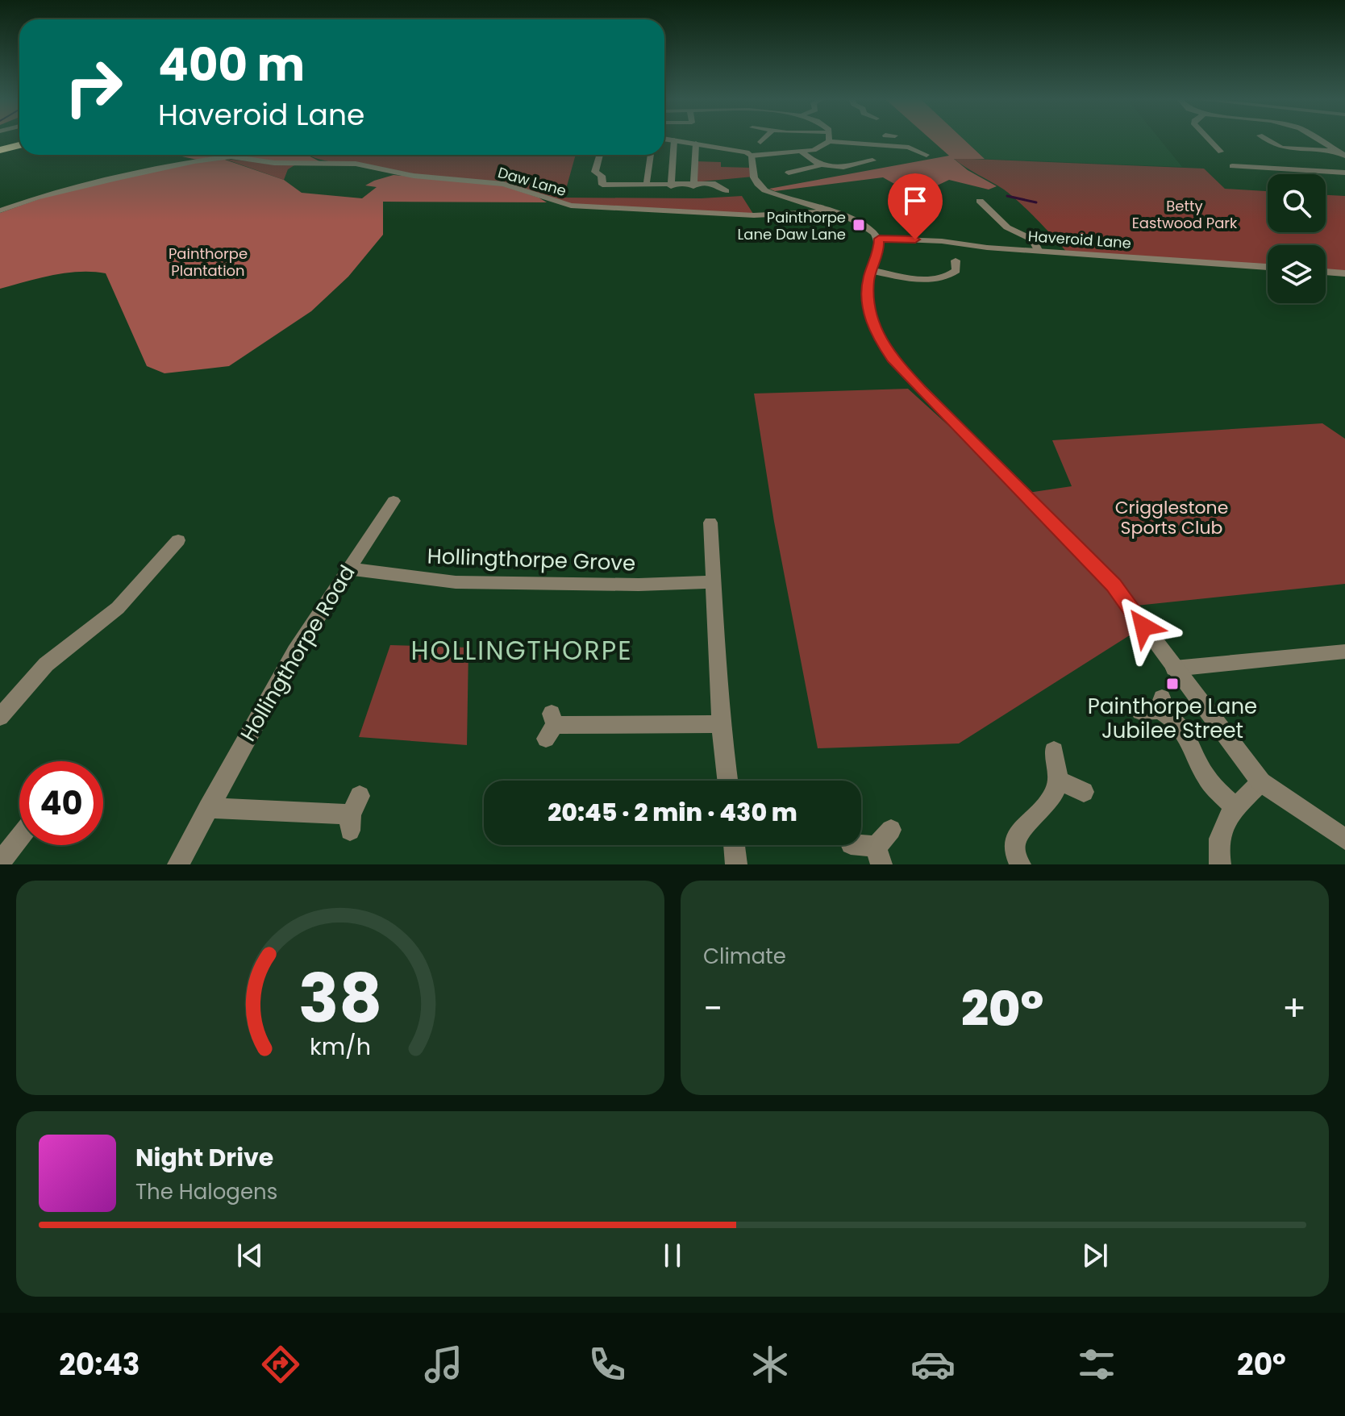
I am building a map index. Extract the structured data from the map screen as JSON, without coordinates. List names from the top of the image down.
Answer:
{
  "streets": {
    "street": [
      "Daw Lane",
      "Haveroid Lane",
      "Hollingthorpe Grove",
      "Hollingthorpe Road"
    ]
  },
  "crossings": [
    ["Hollingthorpe Grove", "Hollingthorpe Road"]
  ],
  "districts": ["HOLLINGTHORPE"],
  "parks": ["Betty Eastwood Park", "Painthorpe Plantation", "Crigglestone Sports Club"],
  "places": {
    "transit": ["Painthorpe Lane Daw Lane", "Painthorpe Lane Jubilee Street"]
  },
  "page": {
    "turn": ["400 m", "Haveroid Lane"],
    "limit": "40",
    "trip": "20:45 · 2 min · 430 m",
    "tile": "Climate",
    "heat": ["−", "20°", "+"],
    "song": ["Night Drive", "The Halogens"],
    "tabs": ["20:43", "20°"],
    "gauge": ["38", "km/h"]
  }
}
